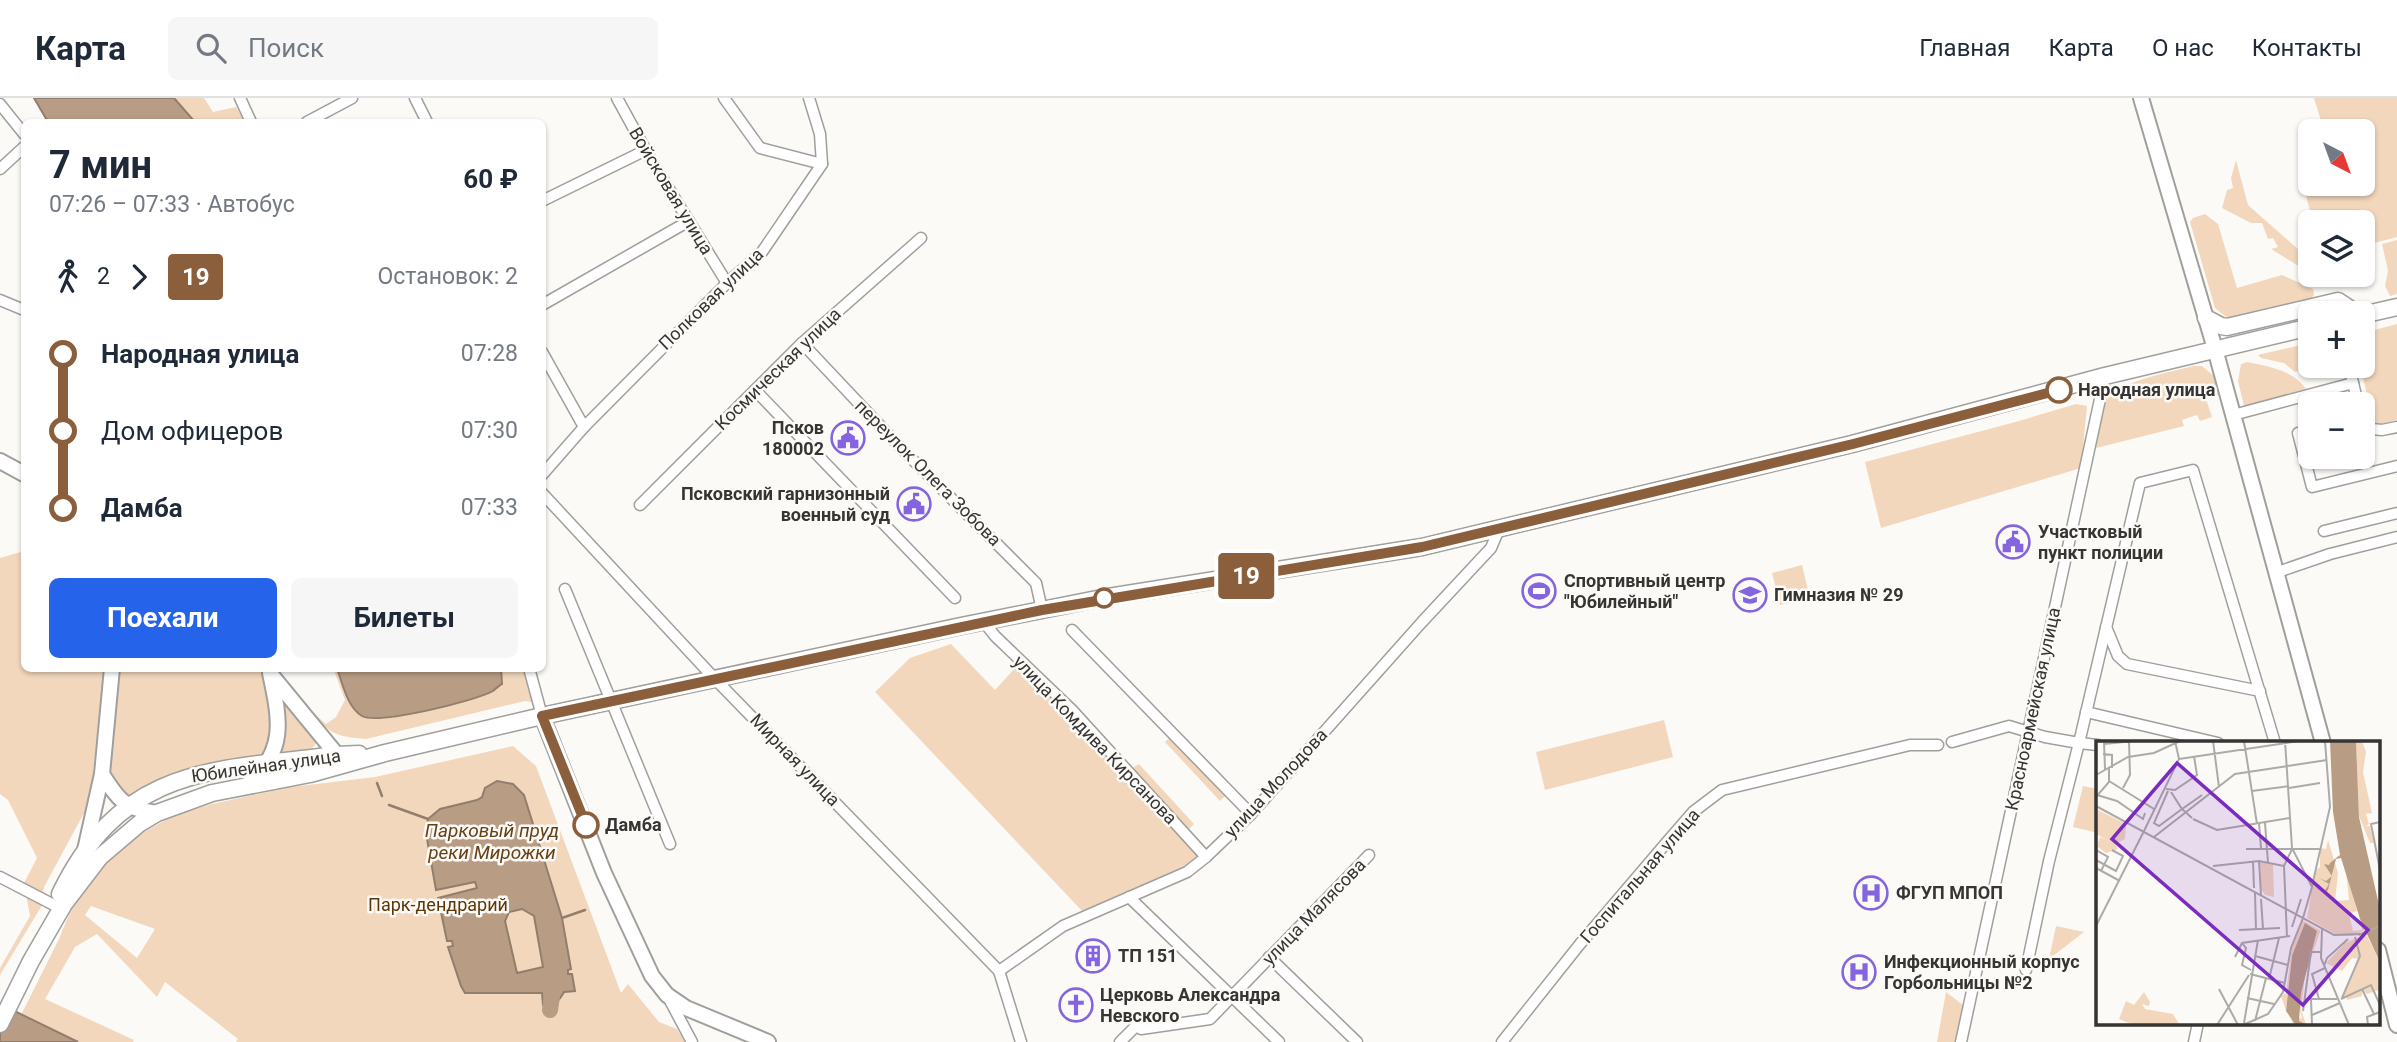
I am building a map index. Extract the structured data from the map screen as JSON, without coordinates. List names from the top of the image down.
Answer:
{
  "streets": {
    "main road": ["Юбилейная улица"],
    "street": [
      "Войсковая улица",
      "Полковая улица",
      "Космическая улица",
      "переулок Олега Зобова",
      "Красноармейская улица",
      "улица Комдива Кирсанова",
      "Мирная улица",
      "улица Молодова",
      "Госпитальная улица",
      "улица Малясова"
    ]
  },
  "crossings": [
    ["Войсковая улица", "Полковая улица"],
    ["Космическая улица", "переулок Олега Зобова"],
    ["переулок Олега Зобова", "Юбилейная улица"],
    ["Красноармейская улица", "Юбилейная улица"],
    ["улица Комдива Кирсанова", "Юбилейная улица"],
    ["улица Комдива Кирсанова", "улица Молодова"],
    ["Мирная улица", "Юбилейная улица"],
    ["Мирная улица", "улица Молодова"],
    ["Юбилейная улица", "улица Молодова"]
  ],
  "water": ["Парковый пруд реки Мирожки"],
  "parks": ["Парк-дендрарий"],
  "places": {
    "other": ["Народная улица", "Дамба"],
    "public building": ["Псков 180002", "Псковский гарнизонный военный суд", "Участковый пункт полиции"],
    "sports": ["Спортивный центр \"Юбилейный\""],
    "school or university": ["Гимназия № 29"],
    "hospital": ["ФГУП МПОП", "Инфекционный корпус Горбольницы №2"],
    "building": ["ТП 151"],
    "church": ["Церковь Александра Невского"]
  },
  "lines": ["bus line 19"],
  "north": "bottom right",
  "page": {
    "header": "Карта",
    "search": "Поиск",
    "nav": [
      "Главная",
      "Карта",
      "О нас",
      "Контакты"
    ],
    "on_map": "19",
    "map_buttons": ["+", "−"],
    "heading": ["7 мин", "07:26 – 07:33 · Автобус", "60 ₽"],
    "legs": ["2", "19", "Остановок: 2"],
    "list": [
      {
        "name": "Народная улица",
        "value": "07:28"
      },
      {
        "name": "Дом офицеров",
        "value": "07:30"
      },
      {
        "name": "Дамба",
        "value": "07:33"
      }
    ],
    "buttons": ["Поехали", "Билеты"]
  }
}
